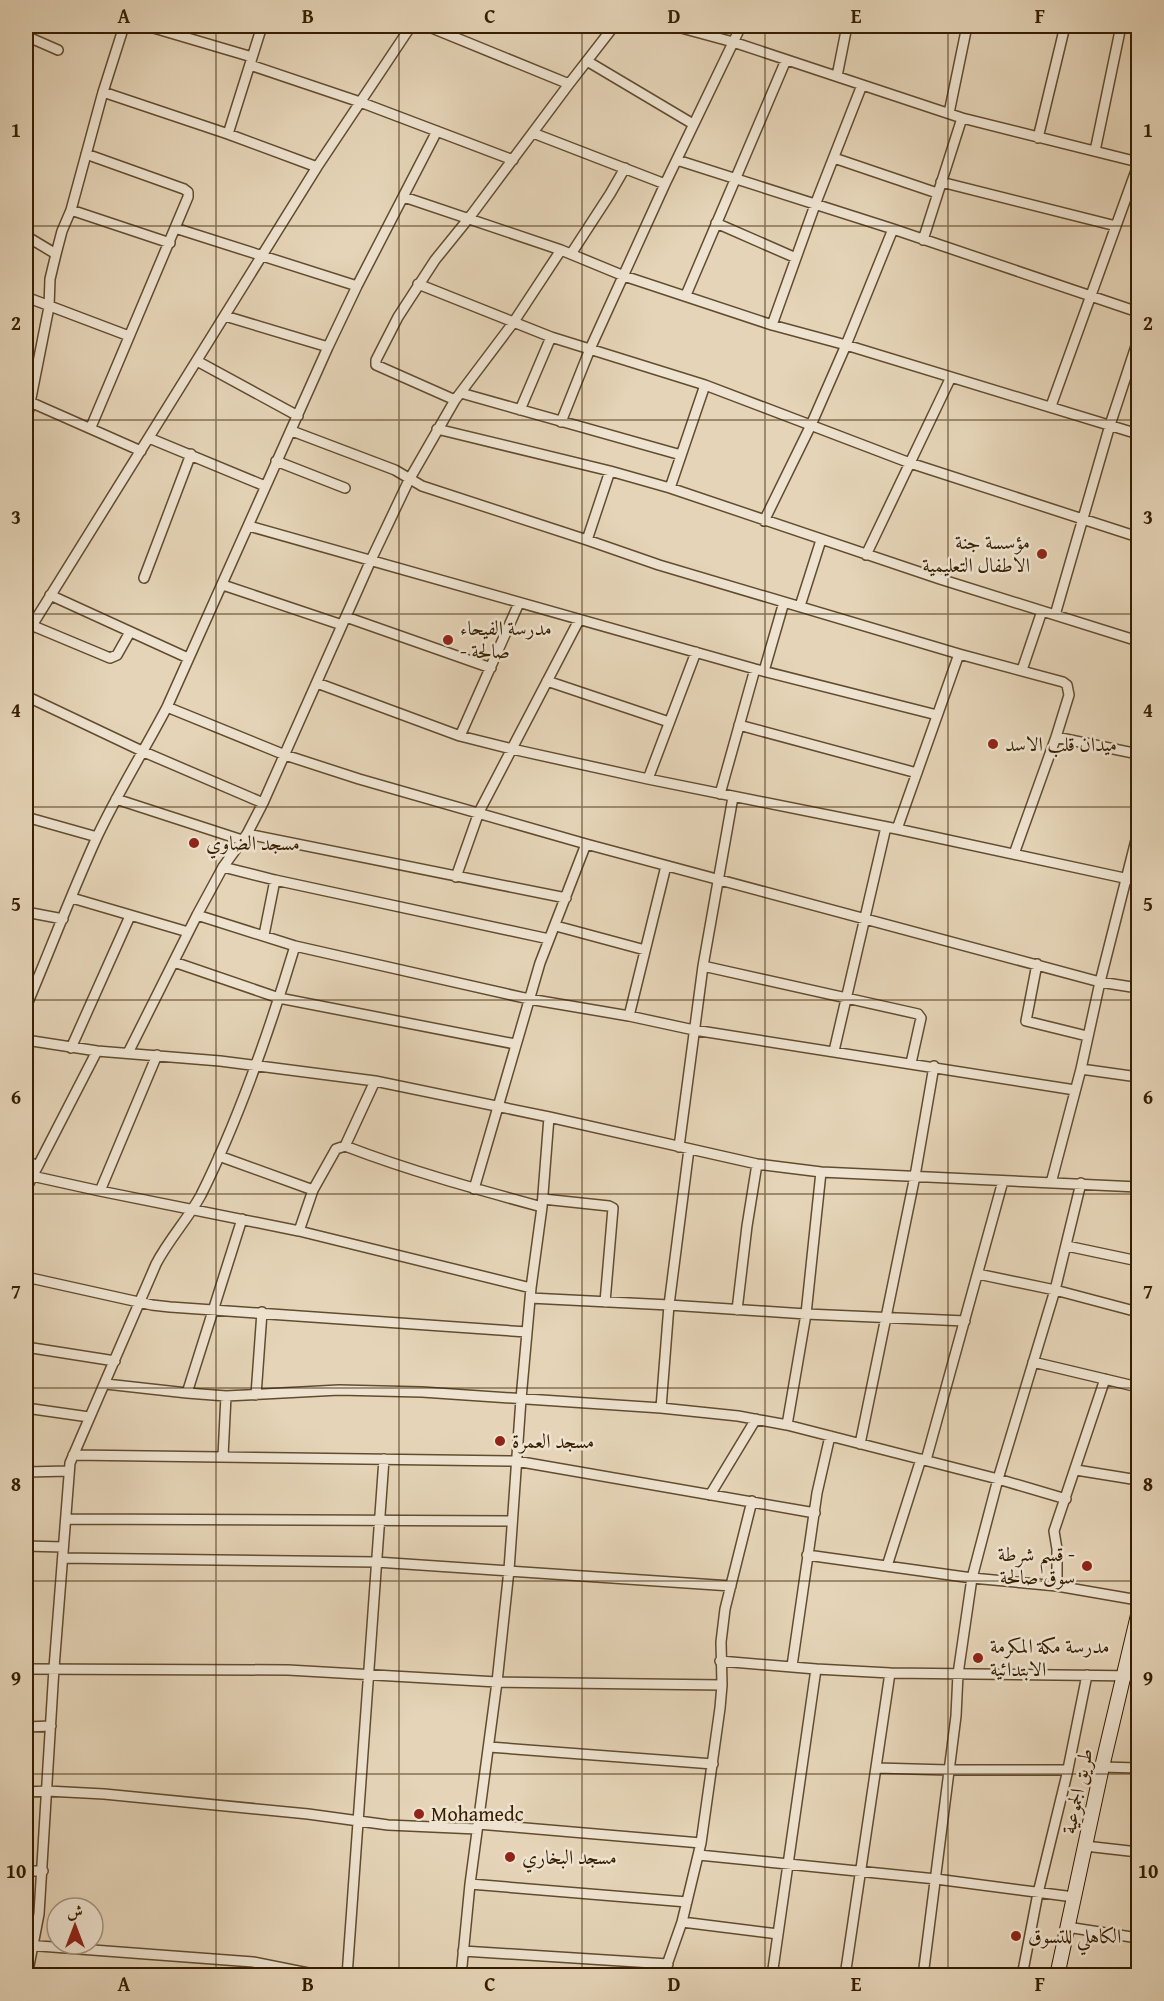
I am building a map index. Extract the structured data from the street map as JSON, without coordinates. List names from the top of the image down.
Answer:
{
  "streets": {
    "main road": ["طريق الجموعية"]
  },
  "places": [
    "مؤسسة جنة الاطفال التعليمية",
    "مدرسة الفيحاء - صالحة",
    "ميدان قلب الاسد",
    "مسجد الضاوي",
    "مسجد العمرة",
    "قسم شرطة - سوق صالحة",
    "مدرسة مكة المكرمة الابتدائية",
    "Mohamedc",
    "مسجد البخاري",
    "الكاهلي للتسوق"
  ],
  "north": "top",
  "grid": {
    "columns": [
      "A",
      "B",
      "C",
      "D",
      "E",
      "F"
    ],
    "rows": [
      "1",
      "2",
      "3",
      "4",
      "5",
      "6",
      "7",
      "8",
      "9",
      "10"
    ]
  }
}
